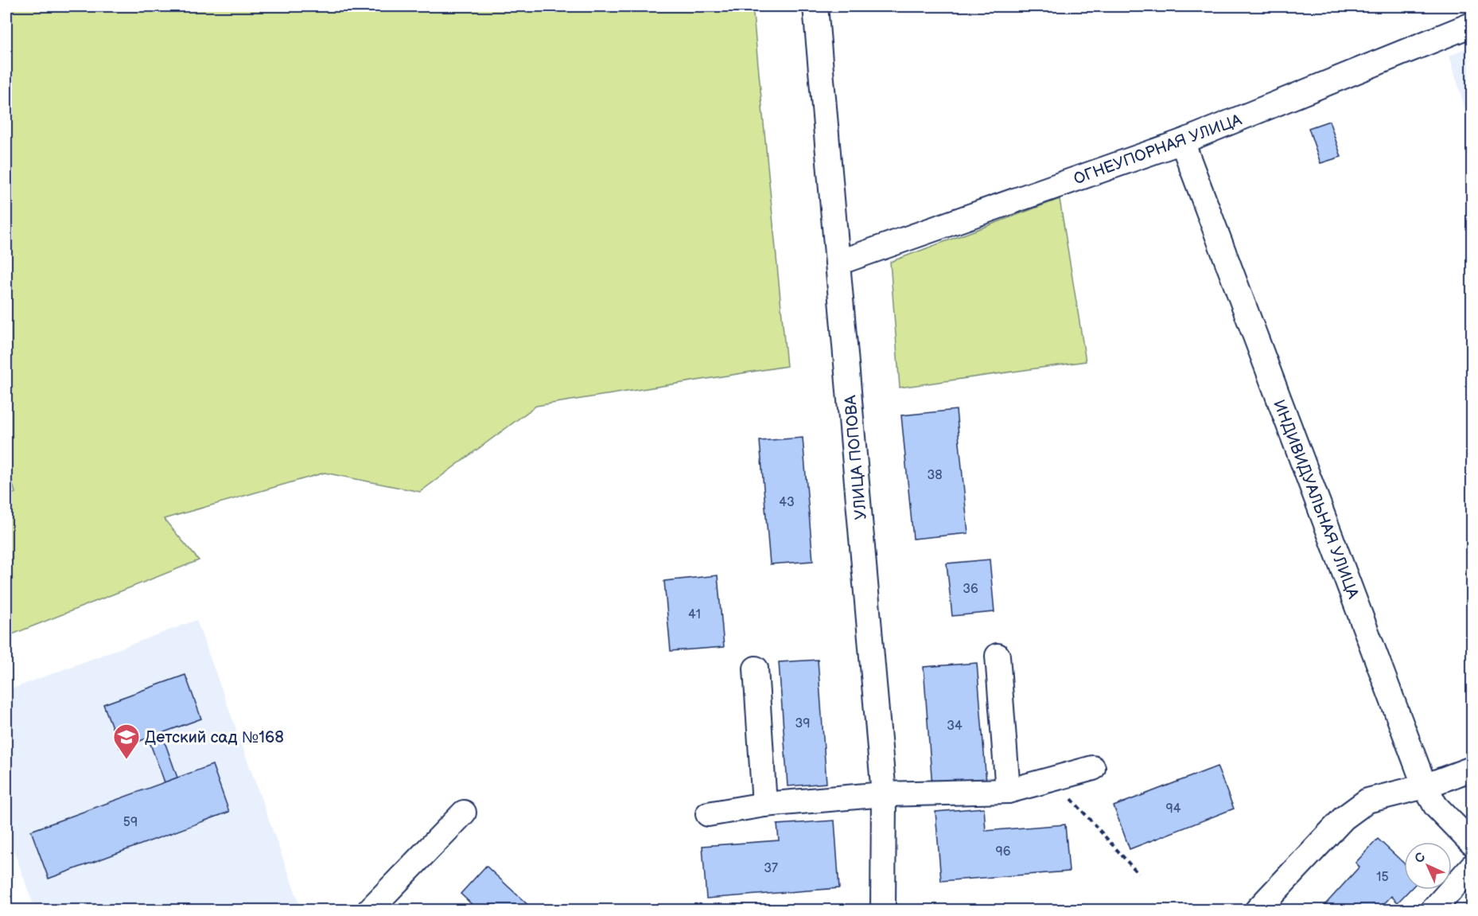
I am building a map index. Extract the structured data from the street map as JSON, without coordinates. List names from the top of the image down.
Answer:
{
  "streets": {
    "street": ["ОГНЕУПОРНАЯ УЛИЦА", "УЛИЦА ПОПОВА", "ИНДИВИДУАЛЬНАЯ УЛИЦА"]
  },
  "crossings": [
    ["ОГНЕУПОРНАЯ УЛИЦА", "УЛИЦА ПОПОВА"],
    ["ОГНЕУПОРНАЯ УЛИЦА", "ИНДИВИДУАЛЬНАЯ УЛИЦА"]
  ],
  "places": {
    "school or university": ["Детский сад №168"]
  },
  "house_numbers": [
    "38",
    "43",
    "36",
    "41",
    "39",
    "34",
    "94",
    "59",
    "96",
    "37",
    "15"
  ],
  "north": "top left"
}
